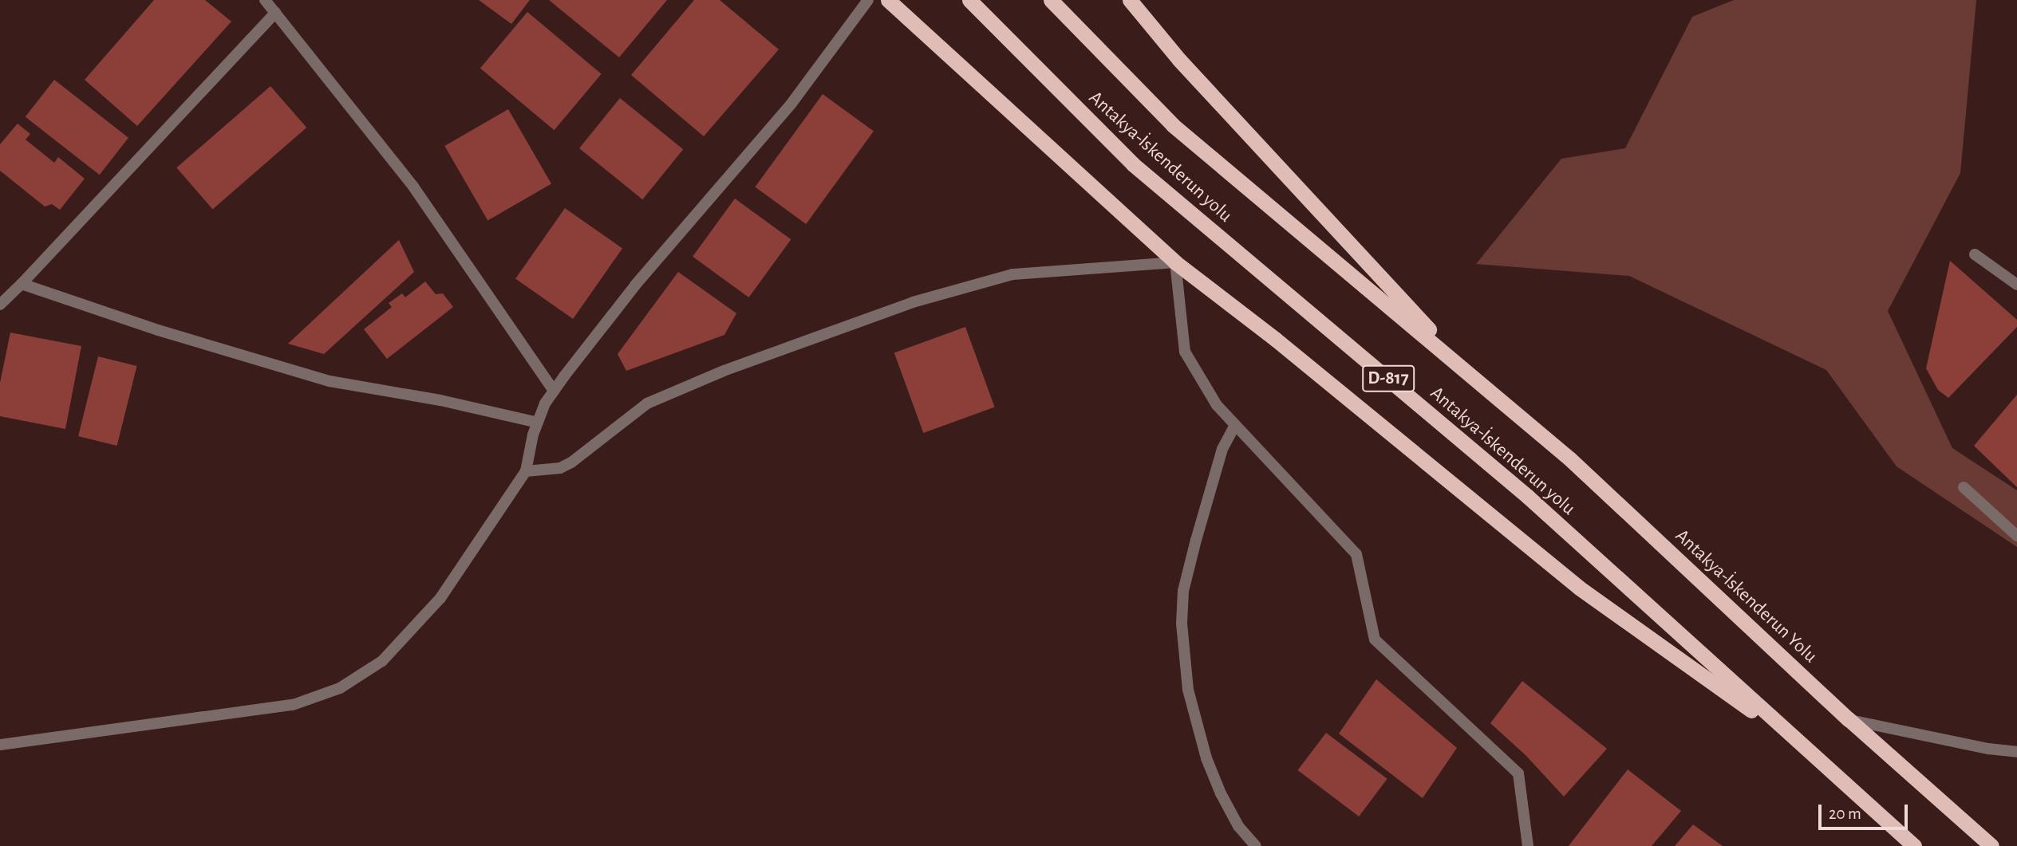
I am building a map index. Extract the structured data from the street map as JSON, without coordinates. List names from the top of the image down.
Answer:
{
  "streets": {
    "highway": ["Antakya-İskenderun yolu", "D-817", "Antakya-İskenderun Yolu"]
  },
  "crossings": [
    ["Antakya-İskenderun yolu", "D-817"],
    ["Antakya-İskenderun yolu", "Antakya-İskenderun Yolu"]
  ],
  "scale_bar": "20 m"
}
